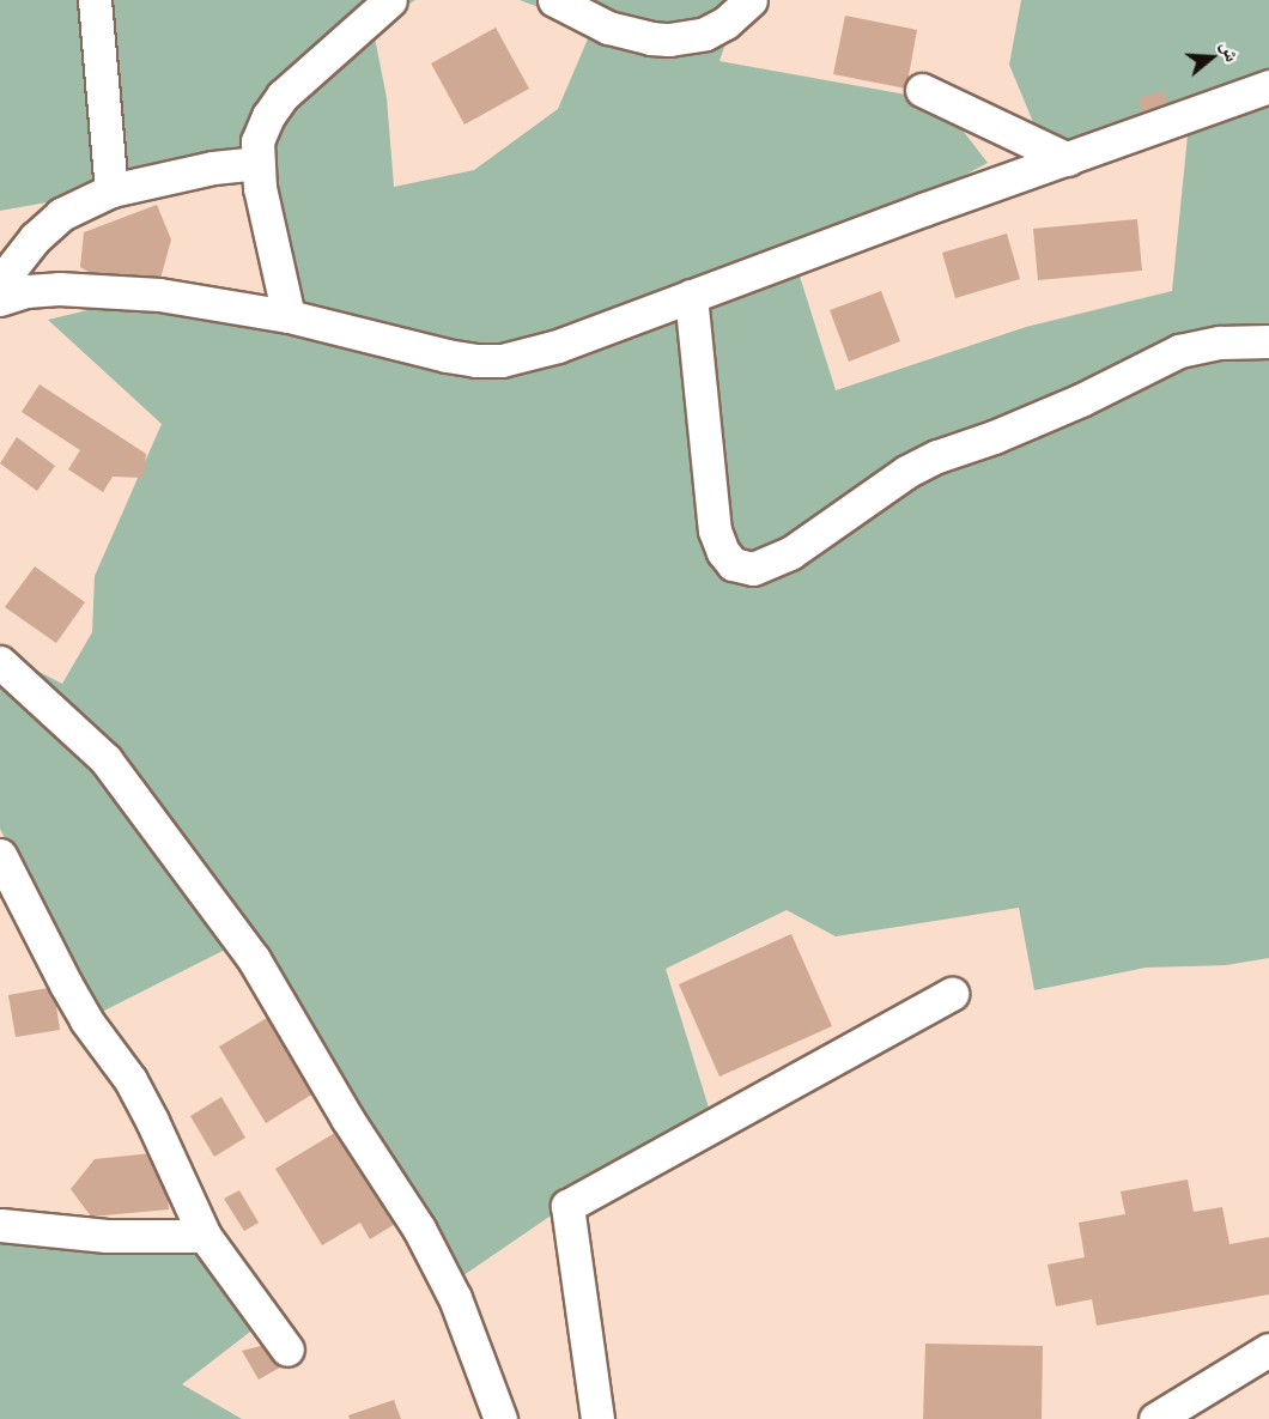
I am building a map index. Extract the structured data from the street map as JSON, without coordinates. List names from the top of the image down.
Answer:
{
  "north": "right"
}
